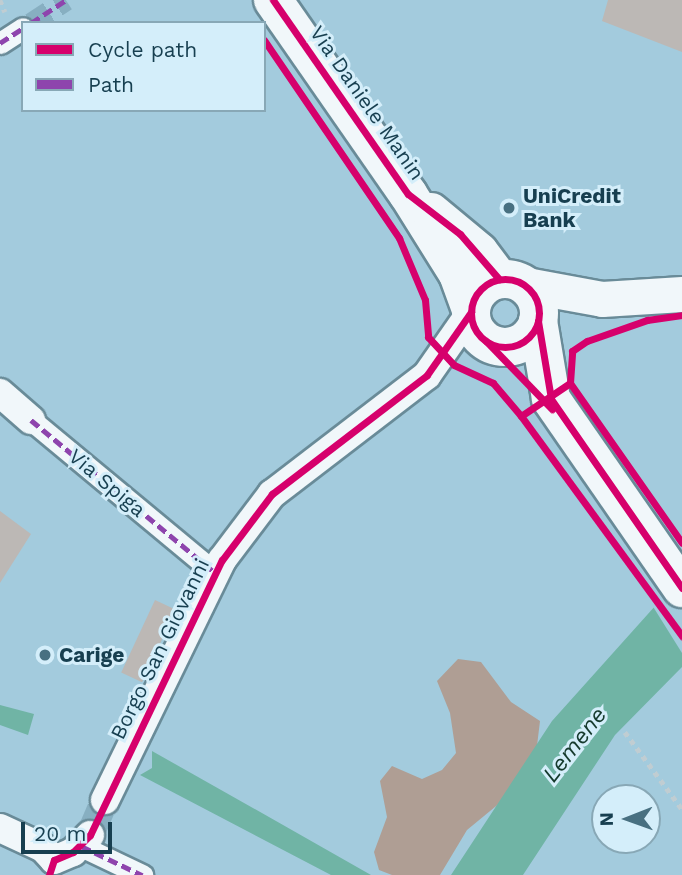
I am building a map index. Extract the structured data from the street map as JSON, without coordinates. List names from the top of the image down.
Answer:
{
  "streets": {
    "main road": ["Via Daniele Manin"],
    "street": ["Via Spiga", "Borgo San Giovanni"]
  },
  "crossings": [
    ["Via Daniele Manin", "Borgo San Giovanni"],
    ["Via Spiga", "Borgo San Giovanni"]
  ],
  "water": ["Lemene"],
  "places": ["UniCredit Bank", "Carige"],
  "legend": ["Cycle path", "Path"],
  "scale_bar": "20 m",
  "north": "left"
}
